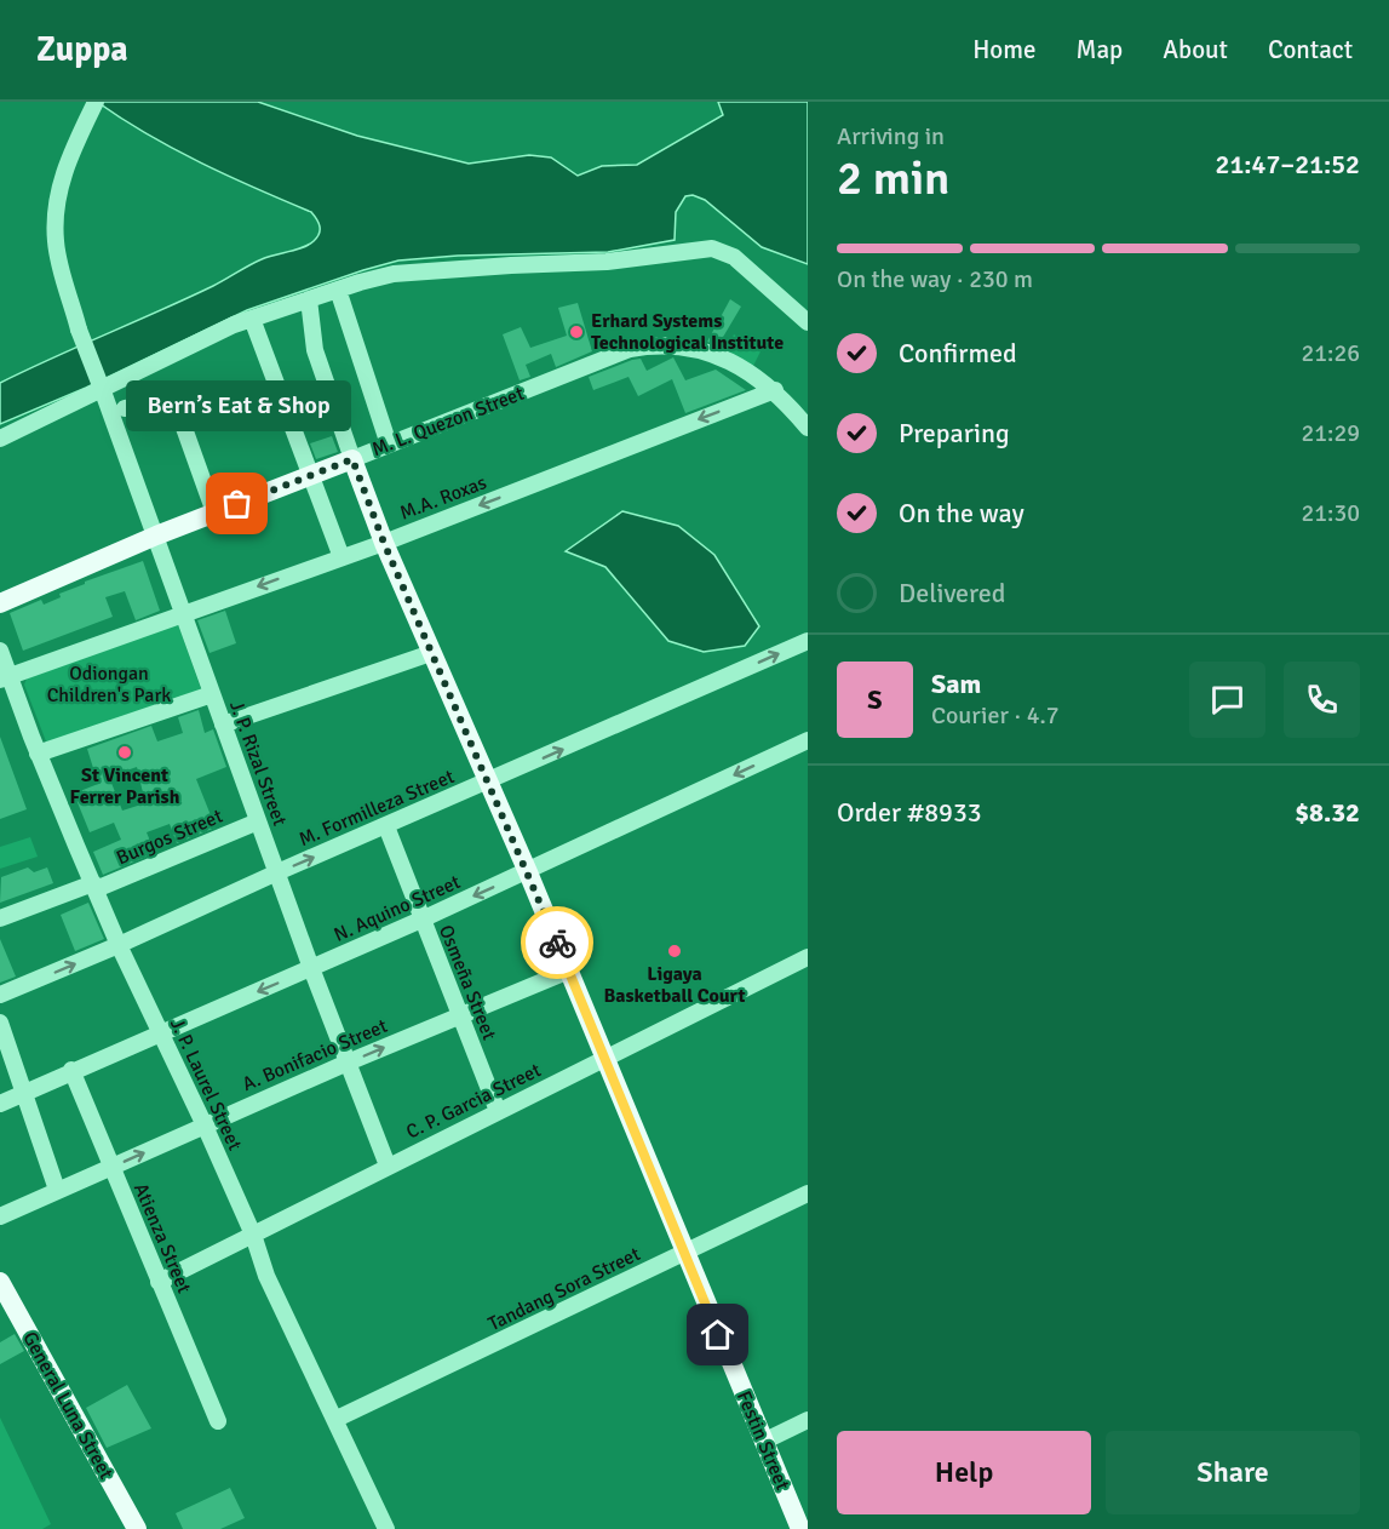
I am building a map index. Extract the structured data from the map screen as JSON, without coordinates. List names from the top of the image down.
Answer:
{
  "streets": {
    "main road": ["M. L. Quezon Street", "General Luna Street", "Festin Street"],
    "street": [
      "M.A. Roxas",
      "J. P. Rizal Street",
      "M. Formilleza Street",
      "Burgos Street",
      "N. Aquino Street",
      "Osmeña Street",
      "A. Bonifacio Street",
      "J. P. Laurel Street",
      "C. P. Garcia Street",
      "Atienza Street",
      "Tandang Sora Street"
    ]
  },
  "crossings": [
    ["M. L. Quezon Street", "M.A. Roxas"],
    ["M. L. Quezon Street", "J. P. Rizal Street"],
    ["M. L. Quezon Street", "Festin Street"],
    ["M.A. Roxas", "J. P. Rizal Street"],
    ["M.A. Roxas", "J. P. Laurel Street"],
    ["M.A. Roxas", "Festin Street"],
    ["J. P. Rizal Street", "M. Formilleza Street"],
    ["J. P. Rizal Street", "Burgos Street"],
    ["J. P. Rizal Street", "N. Aquino Street"],
    ["J. P. Rizal Street", "A. Bonifacio Street"],
    ["J. P. Rizal Street", "C. P. Garcia Street"],
    ["M. Formilleza Street", "Osmeña Street"],
    ["M. Formilleza Street", "J. P. Laurel Street"],
    ["M. Formilleza Street", "Festin Street"],
    ["Burgos Street", "J. P. Laurel Street"],
    ["N. Aquino Street", "Osmeña Street"],
    ["N. Aquino Street", "J. P. Laurel Street"],
    ["N. Aquino Street", "Atienza Street"],
    ["N. Aquino Street", "Festin Street"],
    ["Osmeña Street", "A. Bonifacio Street"],
    ["Osmeña Street", "C. P. Garcia Street"],
    ["A. Bonifacio Street", "J. P. Laurel Street"],
    ["A. Bonifacio Street", "Atienza Street"],
    ["A. Bonifacio Street", "Festin Street"],
    ["J. P. Laurel Street", "C. P. Garcia Street"],
    ["J. P. Laurel Street", "Tandang Sora Street"],
    ["C. P. Garcia Street", "Atienza Street"],
    ["C. P. Garcia Street", "Festin Street"],
    ["Tandang Sora Street", "Festin Street"]
  ],
  "one_way": [
    "M.A. Roxas",
    "M. Formilleza Street",
    "N. Aquino Street",
    "A. Bonifacio Street"
  ],
  "parks": ["Odiongan Children's Park"],
  "places": [
    "Erhard Systems Technological Institute",
    "Bern’s Eat & Shop",
    "St Vincent Ferrer Parish",
    "Ligaya Basketball Court"
  ],
  "page": {
    "header": "Zuppa",
    "nav": [
      "Home",
      "Map",
      "About",
      "Contact"
    ],
    "heading": ["2 min", "Arriving in", "21:47–21:52"],
    "panel": [
      "Sam",
      "Courier · 4.7",
      "Order #8933",
      "$8.32"
    ],
    "bar": "On the way · 230 m",
    "list": [
      ["Confirmed", "21:26"],
      ["Preparing", "21:29"],
      ["On the way", "21:30"],
      "Delivered"
    ],
    "bubble": "Bern’s Eat & Shop",
    "round": "S",
    "buttons": ["Help", "Share"]
  }
}
